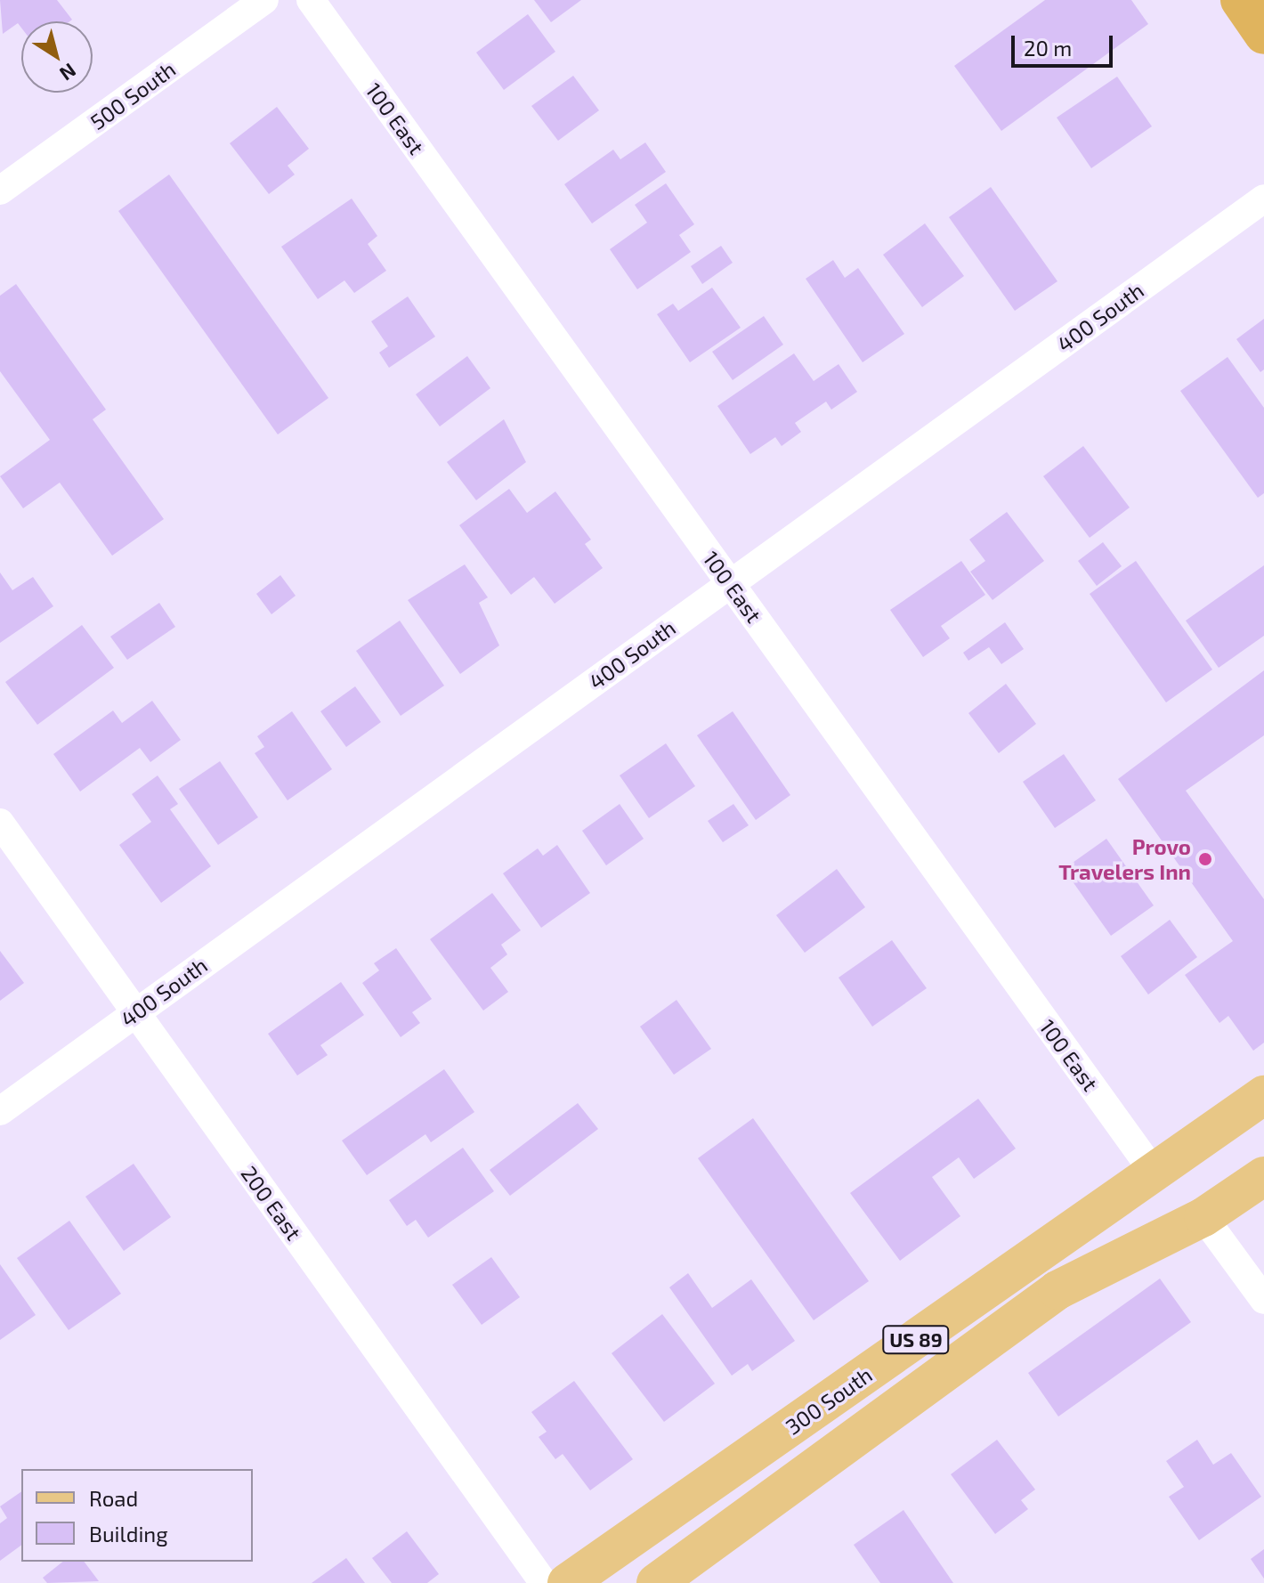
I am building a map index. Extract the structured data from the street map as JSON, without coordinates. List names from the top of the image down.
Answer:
{
  "streets": {
    "main road": ["US 89", "300 South"],
    "street": [
      "500 South",
      "100 East",
      "400 South",
      "200 East"
    ]
  },
  "crossings": [
    ["100 East", "400 South"],
    ["100 East", "300 South"],
    ["400 South", "200 East"]
  ],
  "places": ["Provo Travelers Inn"],
  "legend": ["Road", "Building"],
  "scale_bar": "20 m",
  "north": "bottom right"
}
